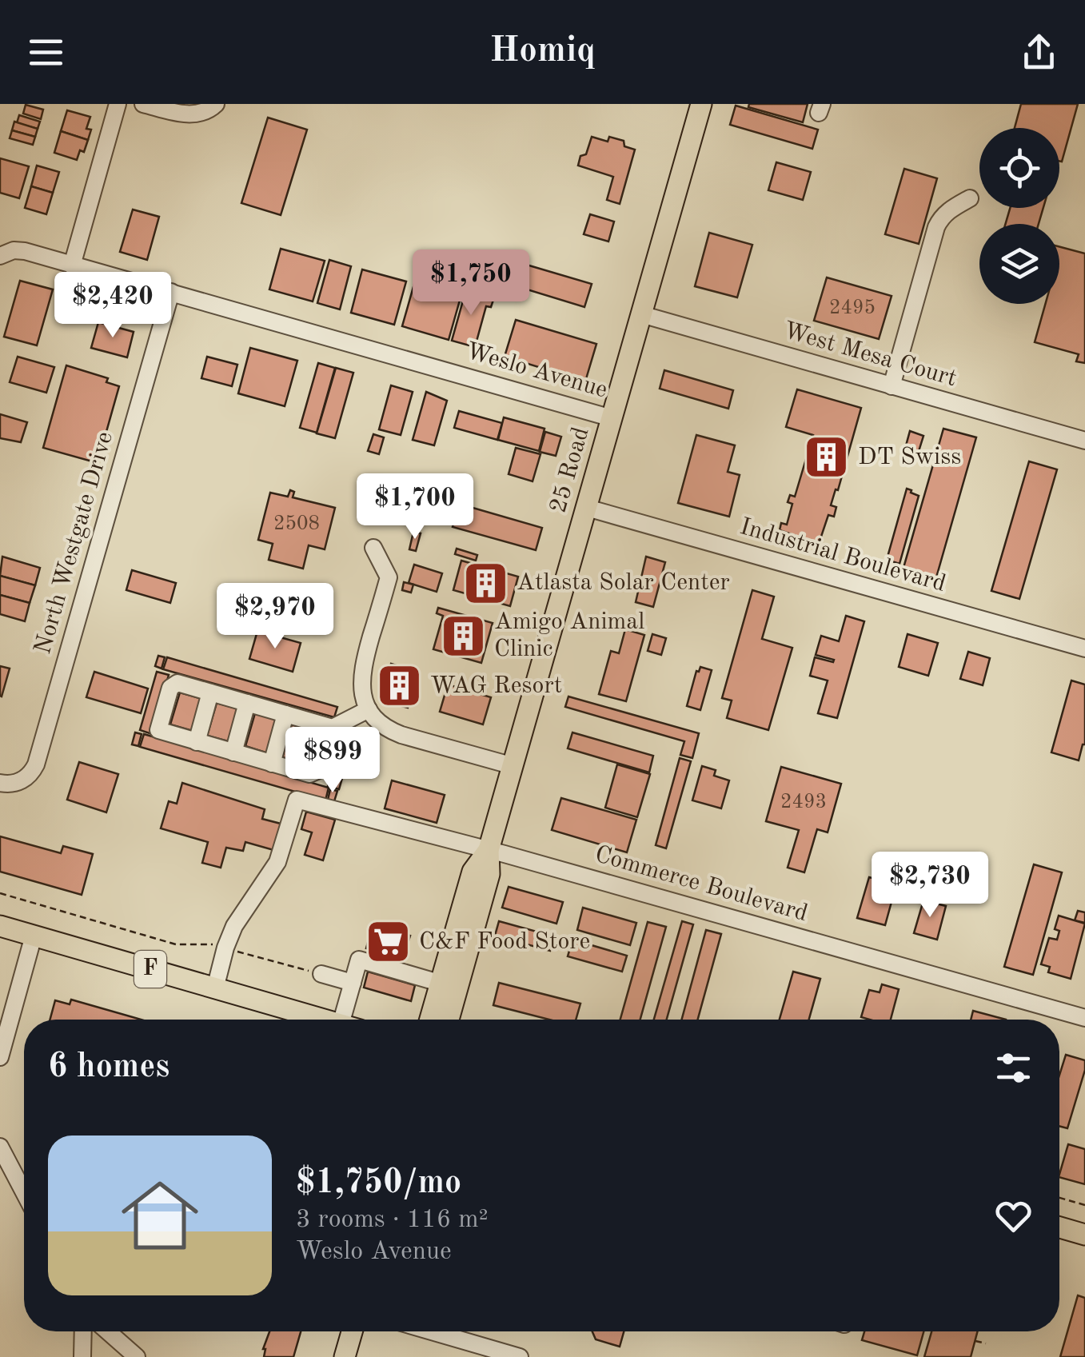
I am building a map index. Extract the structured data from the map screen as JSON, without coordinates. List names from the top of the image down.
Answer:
{
  "streets": {
    "main road": ["25 Road", "F"],
    "street": [
      "West Mesa Court",
      "Weslo Avenue",
      "North Westgate Drive",
      "Industrial Boulevard",
      "Commerce Boulevard"
    ]
  },
  "crossings": [
    ["West Mesa Court", "25 Road"],
    ["Weslo Avenue", "25 Road"],
    ["Weslo Avenue", "North Westgate Drive"],
    ["25 Road", "Industrial Boulevard"],
    ["25 Road", "Commerce Boulevard"]
  ],
  "places": {
    "building": [
      "DT Swiss",
      "Atlasta Solar Center",
      "Amigo Animal Clinic",
      "WAG Resort"
    ],
    "supermarket": ["C&F Food Store"]
  },
  "house_numbers": ["2495", "2508", "2493"],
  "page": {
    "header": "Homiq",
    "price": [
      "$1,750",
      "$2,420",
      "$1,700",
      "$2,970",
      "$899",
      "$2,730"
    ],
    "heading": "6 homes",
    "list": [
      {
        "name": "$1,750/mo",
        "note": "3 rooms · 116 m² · Weslo Avenue"
      }
    ]
  }
}
